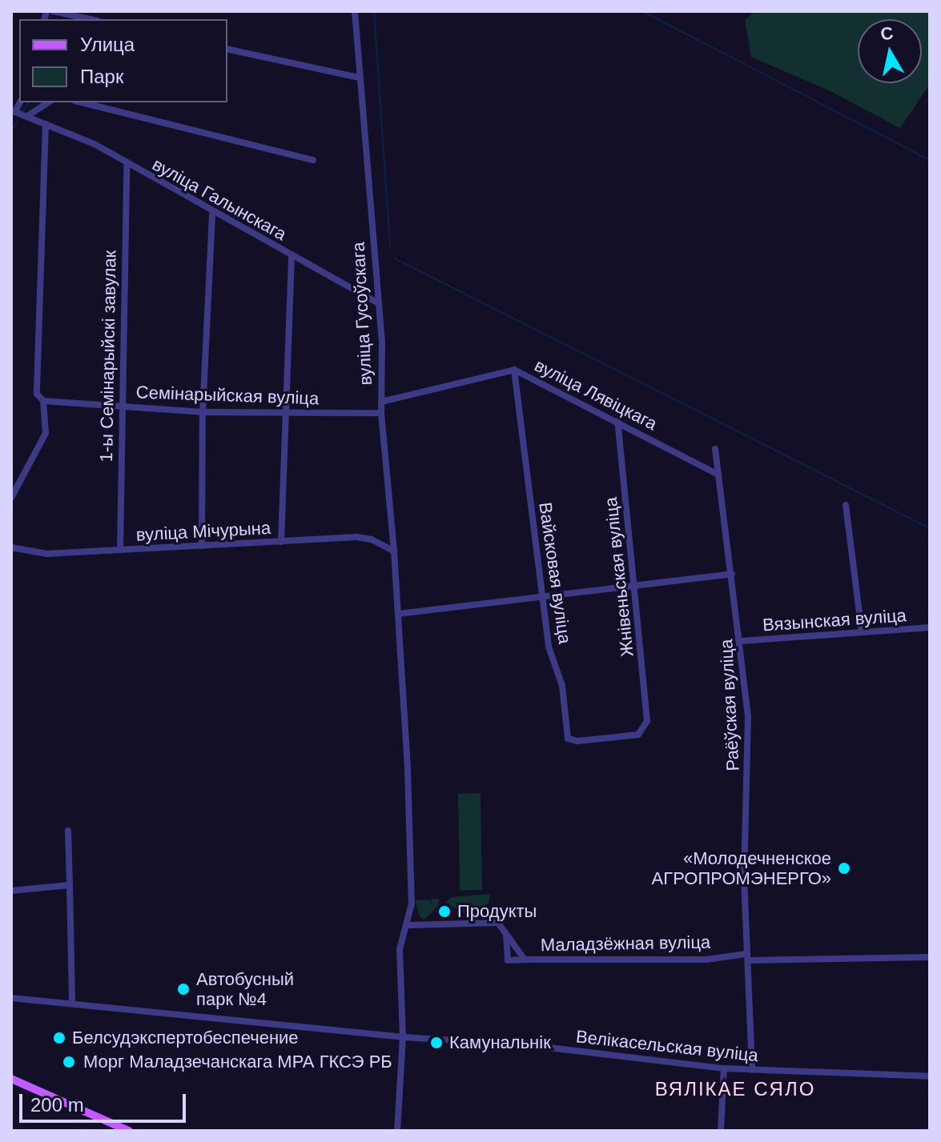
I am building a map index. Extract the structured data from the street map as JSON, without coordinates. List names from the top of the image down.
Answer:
{
  "streets": {
    "street": [
      "вуліца Галынскага",
      "вуліца Гусоўскага",
      "1-ы Семінарыйскі завулак",
      "вуліца Лявіцкага",
      "Семінарыйская вуліца",
      "вуліца Мічурына",
      "Вайсковая вуліца",
      "Жнівеньская вуліца",
      "Вязынская вуліца",
      "Раёўская вуліца",
      "Маладзёжная вуліца",
      "Велікасельская вуліца"
    ]
  },
  "crossings": [
    ["вуліца Галынскага", "вуліца Гусоўскага"],
    ["вуліца Галынскага", "1-ы Семінарыйскі завулак"],
    ["вуліца Гусоўскага", "вуліца Лявіцкага"],
    ["вуліца Гусоўскага", "Семінарыйская вуліца"],
    ["вуліца Гусоўскага", "вуліца Мічурына"],
    ["1-ы Семінарыйскі завулак", "Семінарыйская вуліца"],
    ["1-ы Семінарыйскі завулак", "вуліца Мічурына"],
    ["вуліца Лявіцкага", "Вайсковая вуліца"],
    ["вуліца Лявіцкага", "Жнівеньская вуліца"],
    ["вуліца Лявіцкага", "Раёўская вуліца"],
    ["Вайсковая вуліца", "Жнівеньская вуліца"],
    ["Вязынская вуліца", "Раёўская вуліца"],
    ["Раёўская вуліца", "Маладзёжная вуліца"],
    ["Раёўская вуліца", "Велікасельская вуліца"]
  ],
  "districts": ["ВЯЛІКАЕ СЯЛО"],
  "places": [
    "«Молодечненское АГРОПРОМЭНЕРГО»",
    "Продукты",
    "Автобусный парк №4",
    "Белсудэкспертобеспечение",
    "Камунальнік",
    "Морг Маладзечанскага МРА ГКСЭ РБ"
  ],
  "legend": ["Улица", "Парк"],
  "scale_bar": "200 m",
  "north": "top"
}
